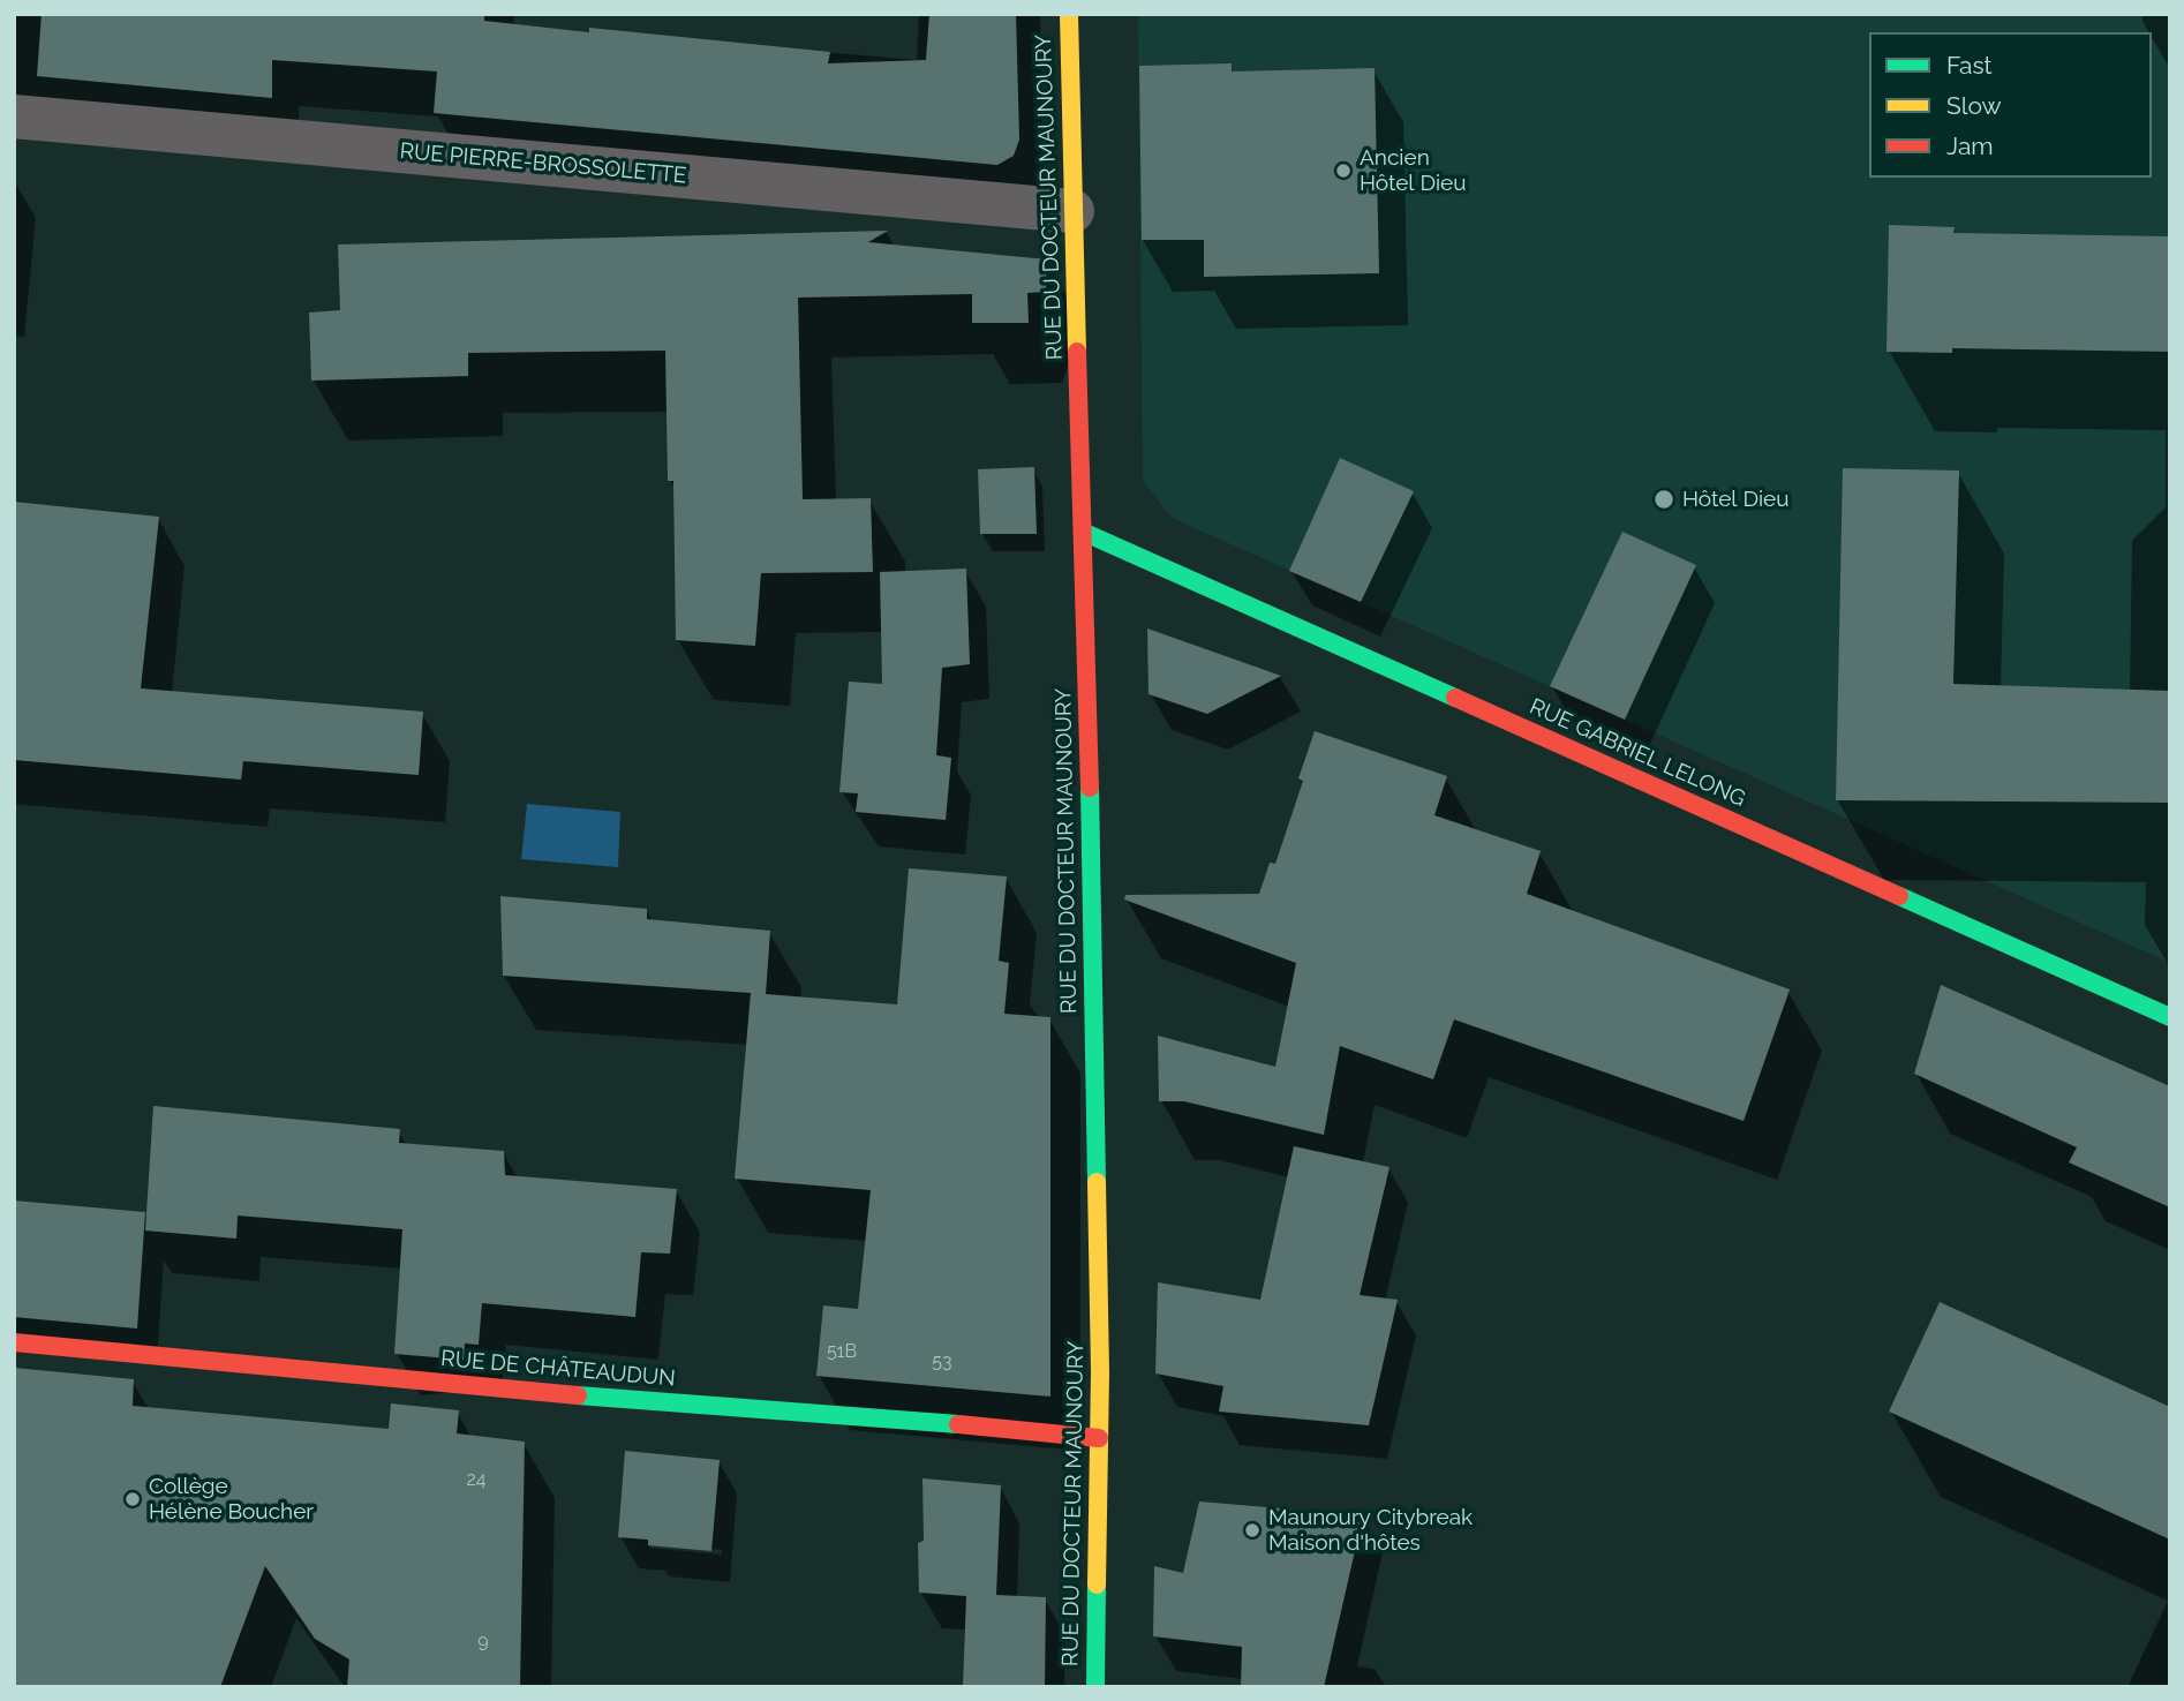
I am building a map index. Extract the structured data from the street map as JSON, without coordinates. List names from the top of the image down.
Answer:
{
  "streets": {
    "street": [
      "RUE PIERRE-BROSSOLETTE",
      "RUE DU DOCTEUR MAUNOURY",
      "RUE GABRIEL LELONG",
      "RUE DE CHÂTEAUDUN"
    ]
  },
  "crossings": [
    ["RUE PIERRE-BROSSOLETTE", "RUE DU DOCTEUR MAUNOURY"],
    ["RUE DU DOCTEUR MAUNOURY", "RUE GABRIEL LELONG"],
    ["RUE DU DOCTEUR MAUNOURY", "RUE DE CHÂTEAUDUN"]
  ],
  "places": [
    "Ancien Hôtel Dieu",
    "Hôtel Dieu",
    "Collège Hélène Boucher",
    "Maunoury Citybreak Maison d'hôtes"
  ],
  "house_numbers": [
    "51B",
    "53",
    "24",
    "9"
  ],
  "legend": ["Fast", "Slow", "Jam"]
}
